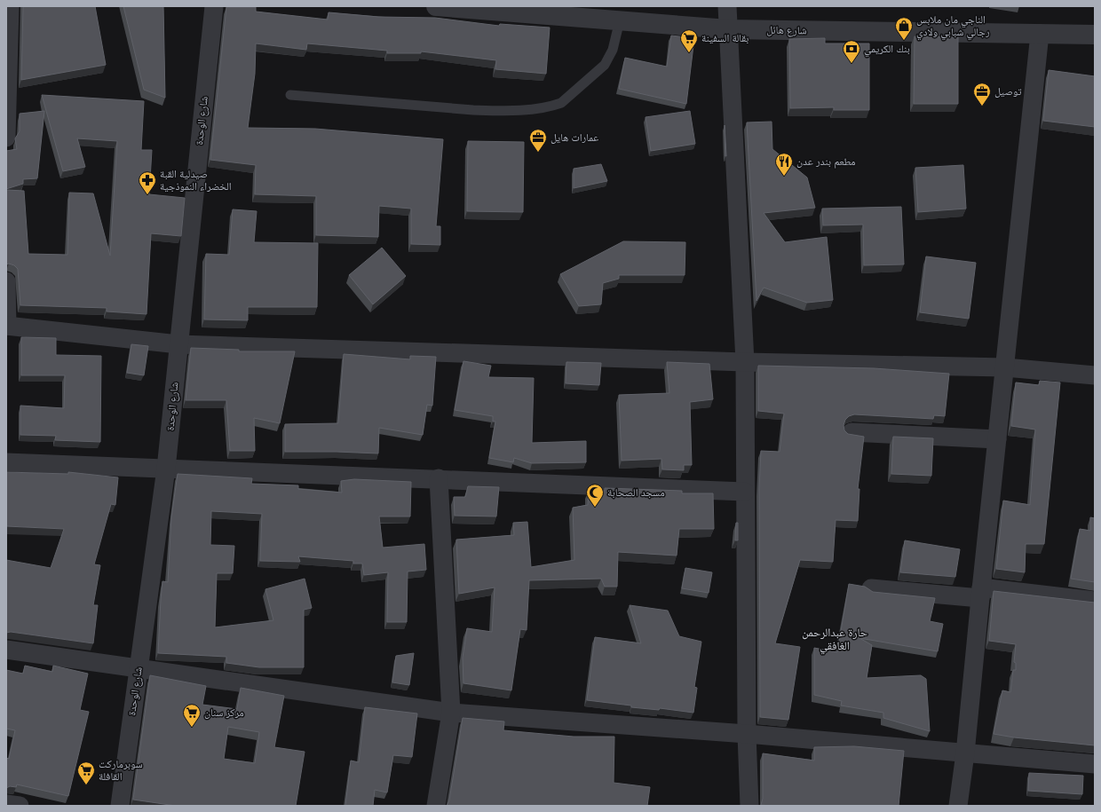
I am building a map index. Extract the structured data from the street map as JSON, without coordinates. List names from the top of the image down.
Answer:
{
  "streets": {
    "street": ["شارع هائل", "شارع الوحدة"]
  },
  "districts": ["حارة عبدالرحمن الغافقي"],
  "places": {
    "shop": ["الناجي مان ملابس رجالي شبابي ولادي"],
    "supermarket": ["بقالة السفينة", "مركز سنان", "سوبرمارکت القافلة"],
    "bank": ["بنك الكريمي"],
    "office": ["توصيل", "عمارات هايل"],
    "restaurant": ["مطعم بندر عدن"],
    "pharmacy": ["صيدلية القبة الخضراء النموذجية"],
    "mosque": ["مسجد الصحابة"]
  }
}
